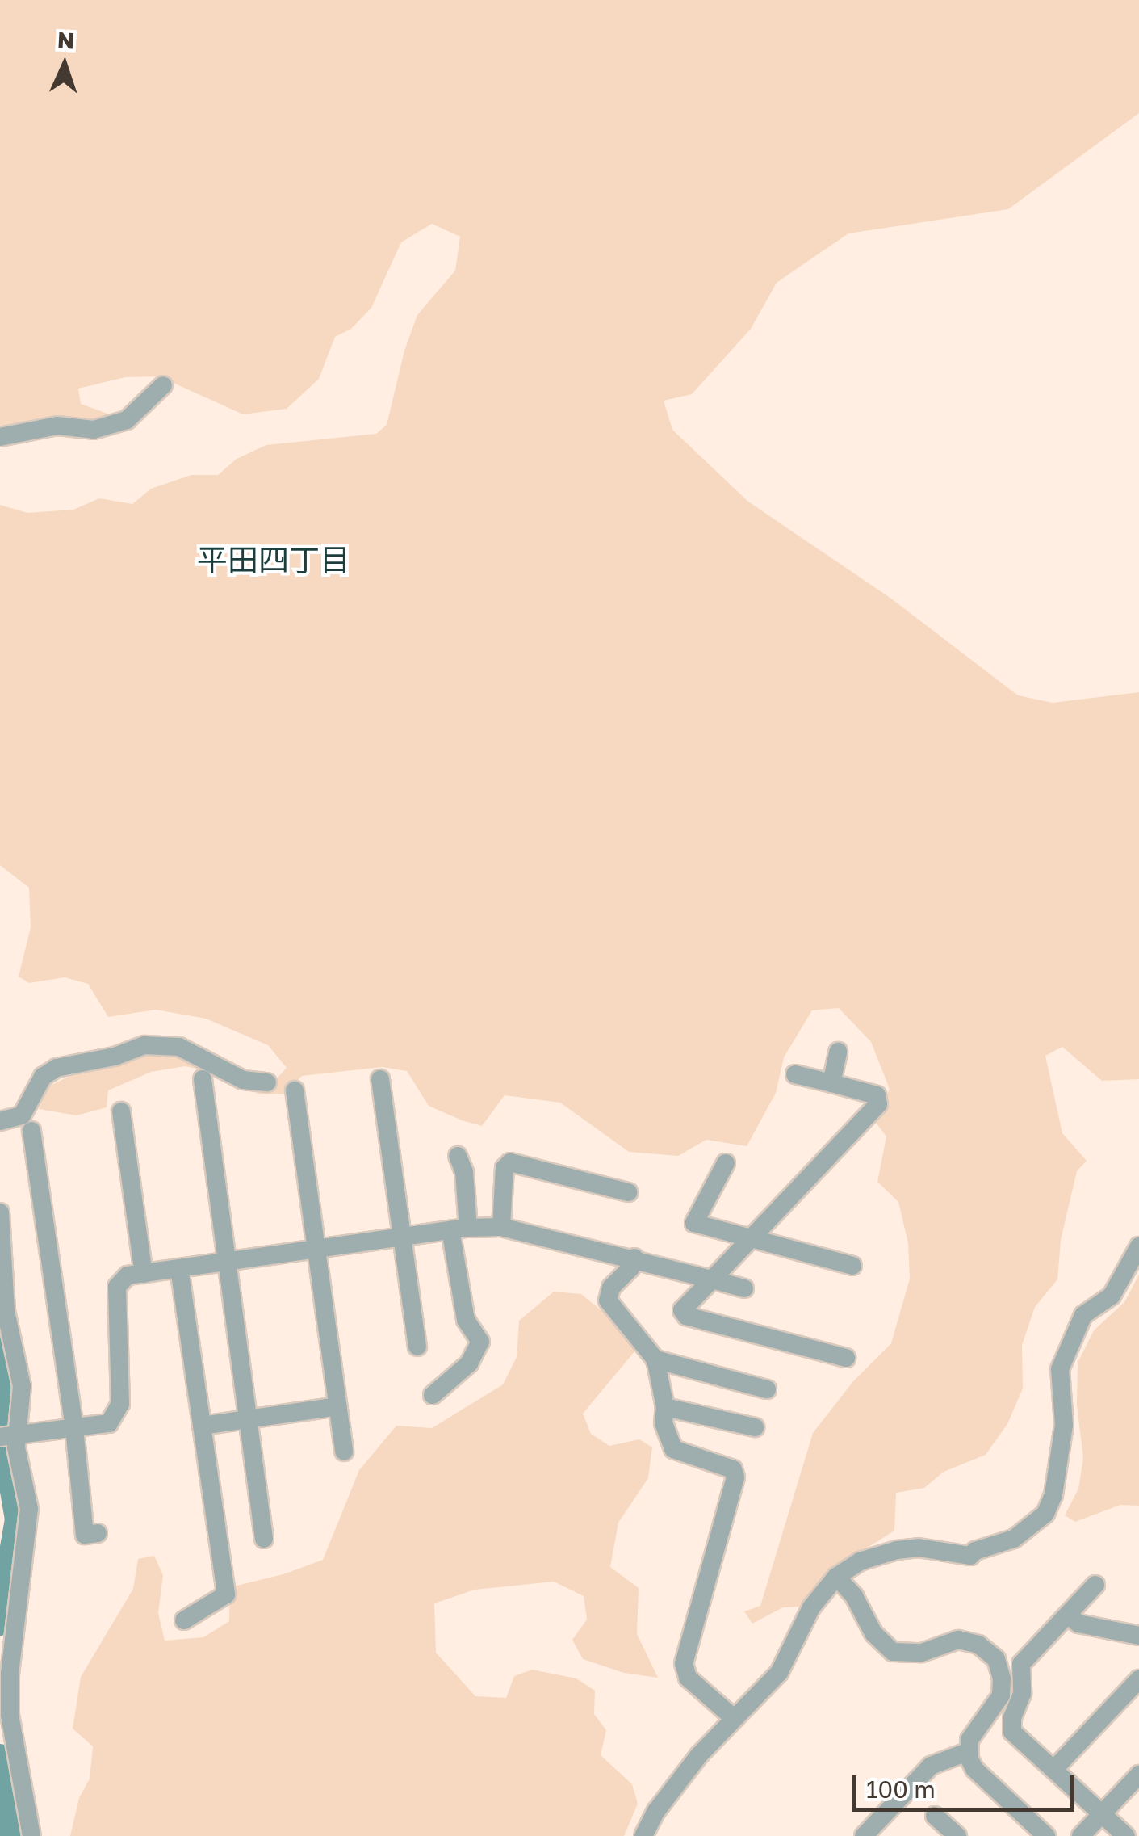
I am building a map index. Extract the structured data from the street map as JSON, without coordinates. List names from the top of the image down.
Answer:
{
  "districts": ["平田四丁目"],
  "scale_bar": "100 m",
  "north": "top"
}
